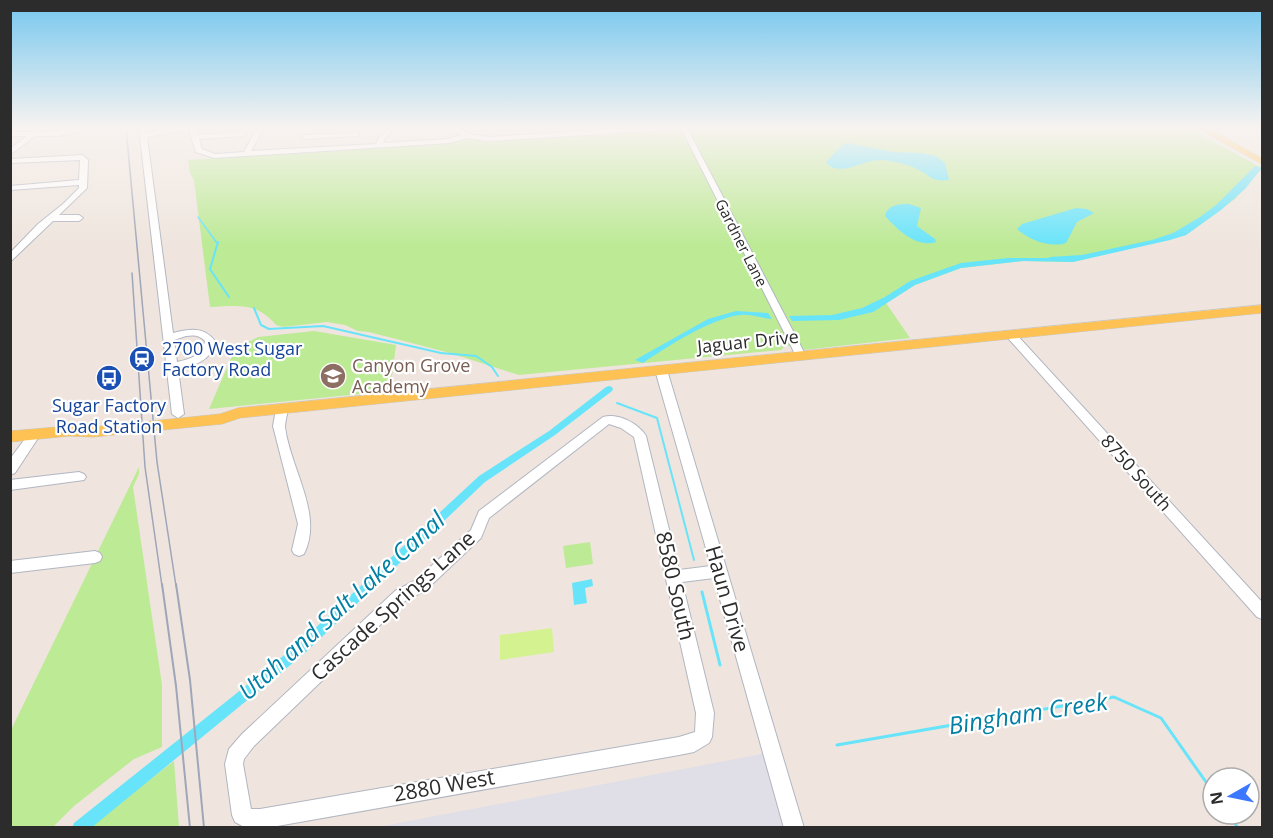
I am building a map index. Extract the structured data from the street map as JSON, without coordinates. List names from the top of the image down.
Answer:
{
  "streets": {
    "main road": ["Jaguar Drive"],
    "street": [
      "Gardner Lane",
      "8750 South",
      "8580 South",
      "Haun Drive",
      "Cascade Springs Lane",
      "2880 West"
    ]
  },
  "crossings": [
    ["Gardner Lane", "Jaguar Drive"],
    ["Jaguar Drive", "8750 South"],
    ["Jaguar Drive", "Haun Drive"],
    ["8580 South", "Cascade Springs Lane"],
    ["8580 South", "2880 West"],
    ["Cascade Springs Lane", "2880 West"]
  ],
  "water": ["Utah and Salt Lake Canal", "Bingham Creek"],
  "places": {
    "station": ["2700 West Sugar Factory Road"],
    "school or university": ["Canyon Grove Academy"],
    "bus stop": ["Sugar Factory Road Station"]
  },
  "north": "left"
}
